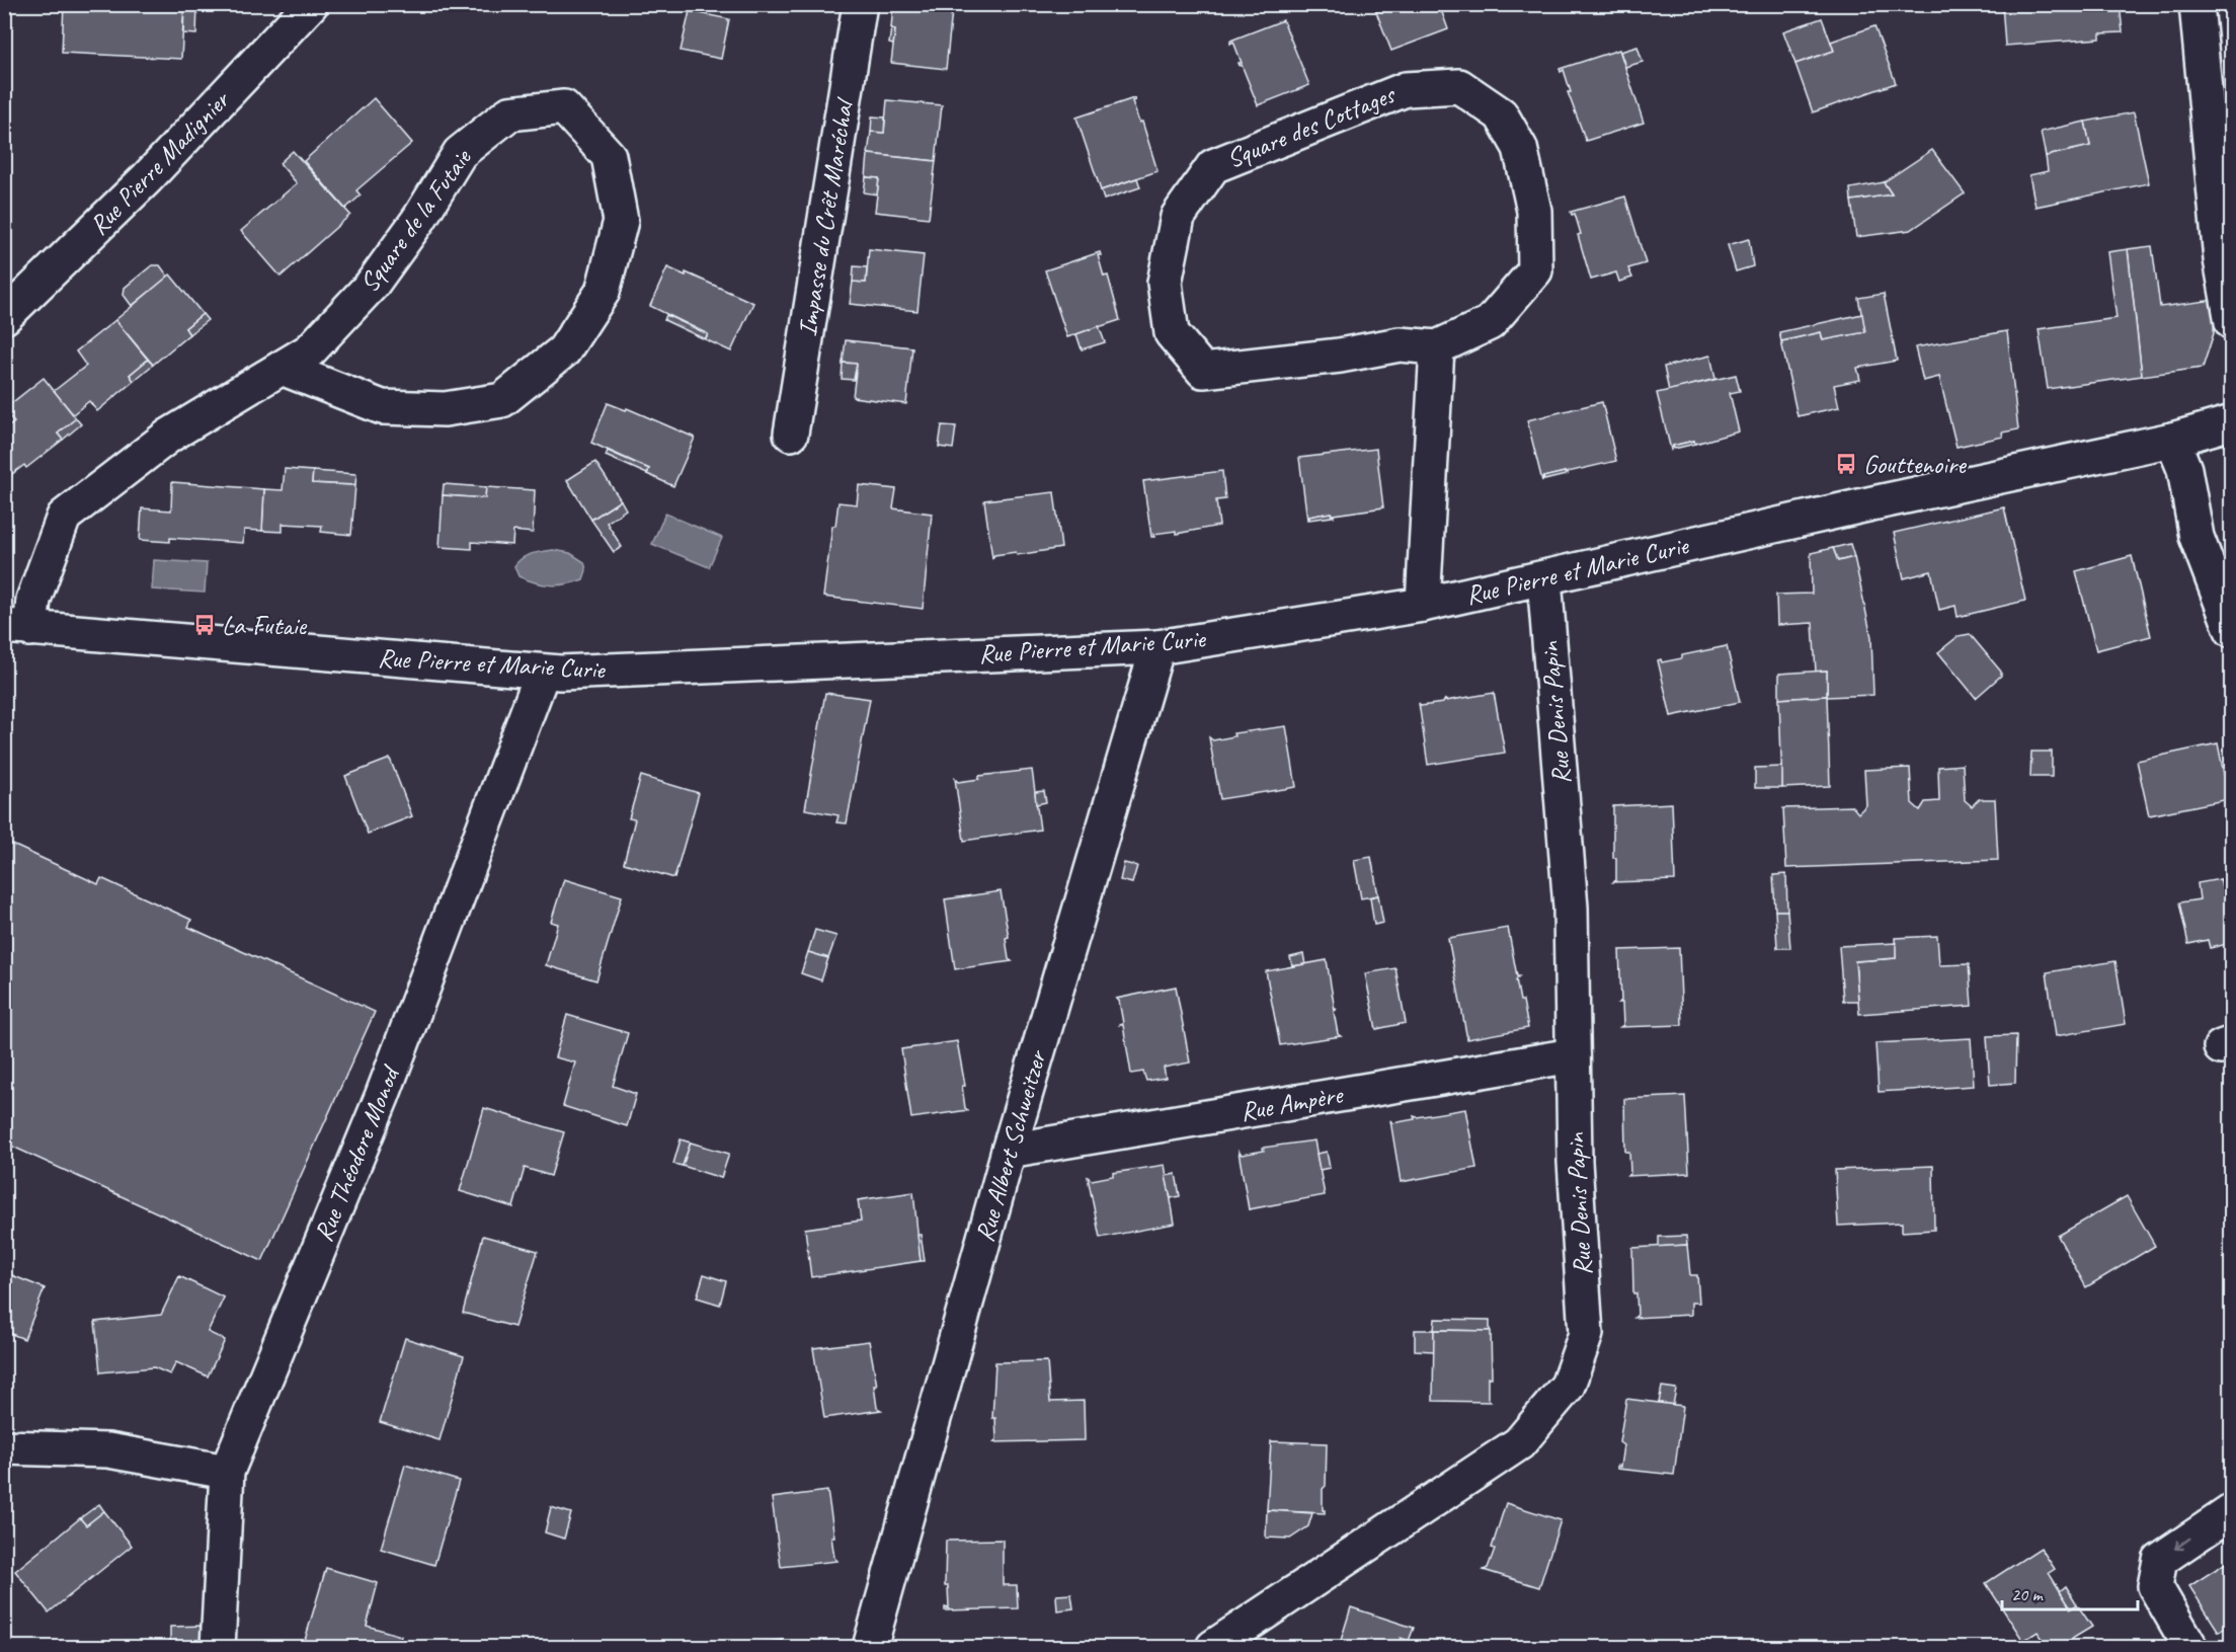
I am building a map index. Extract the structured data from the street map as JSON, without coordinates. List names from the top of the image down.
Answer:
{
  "streets": {
    "street": [
      "Square des Cottages",
      "Rue Pierre Madignier",
      "Impasse du Crêt Maréchal",
      "Square de la Futaie",
      "Rue Pierre et Marie Curie",
      "Rue Denis Papin",
      "Rue Ampère",
      "Rue Albert Schweitzer",
      "Rue Théodore Monod"
    ]
  },
  "crossings": [
    ["Square de la Futaie", "Rue Pierre et Marie Curie"],
    ["Rue Pierre et Marie Curie", "Rue Denis Papin"],
    ["Rue Pierre et Marie Curie", "Rue Albert Schweitzer"],
    ["Rue Pierre et Marie Curie", "Rue Théodore Monod"],
    ["Rue Denis Papin", "Rue Ampère"],
    ["Rue Ampère", "Rue Albert Schweitzer"]
  ],
  "places": {
    "bus stop": ["Gouttenoire", "La Futaie"]
  },
  "scale_bar": "20 m"
}
